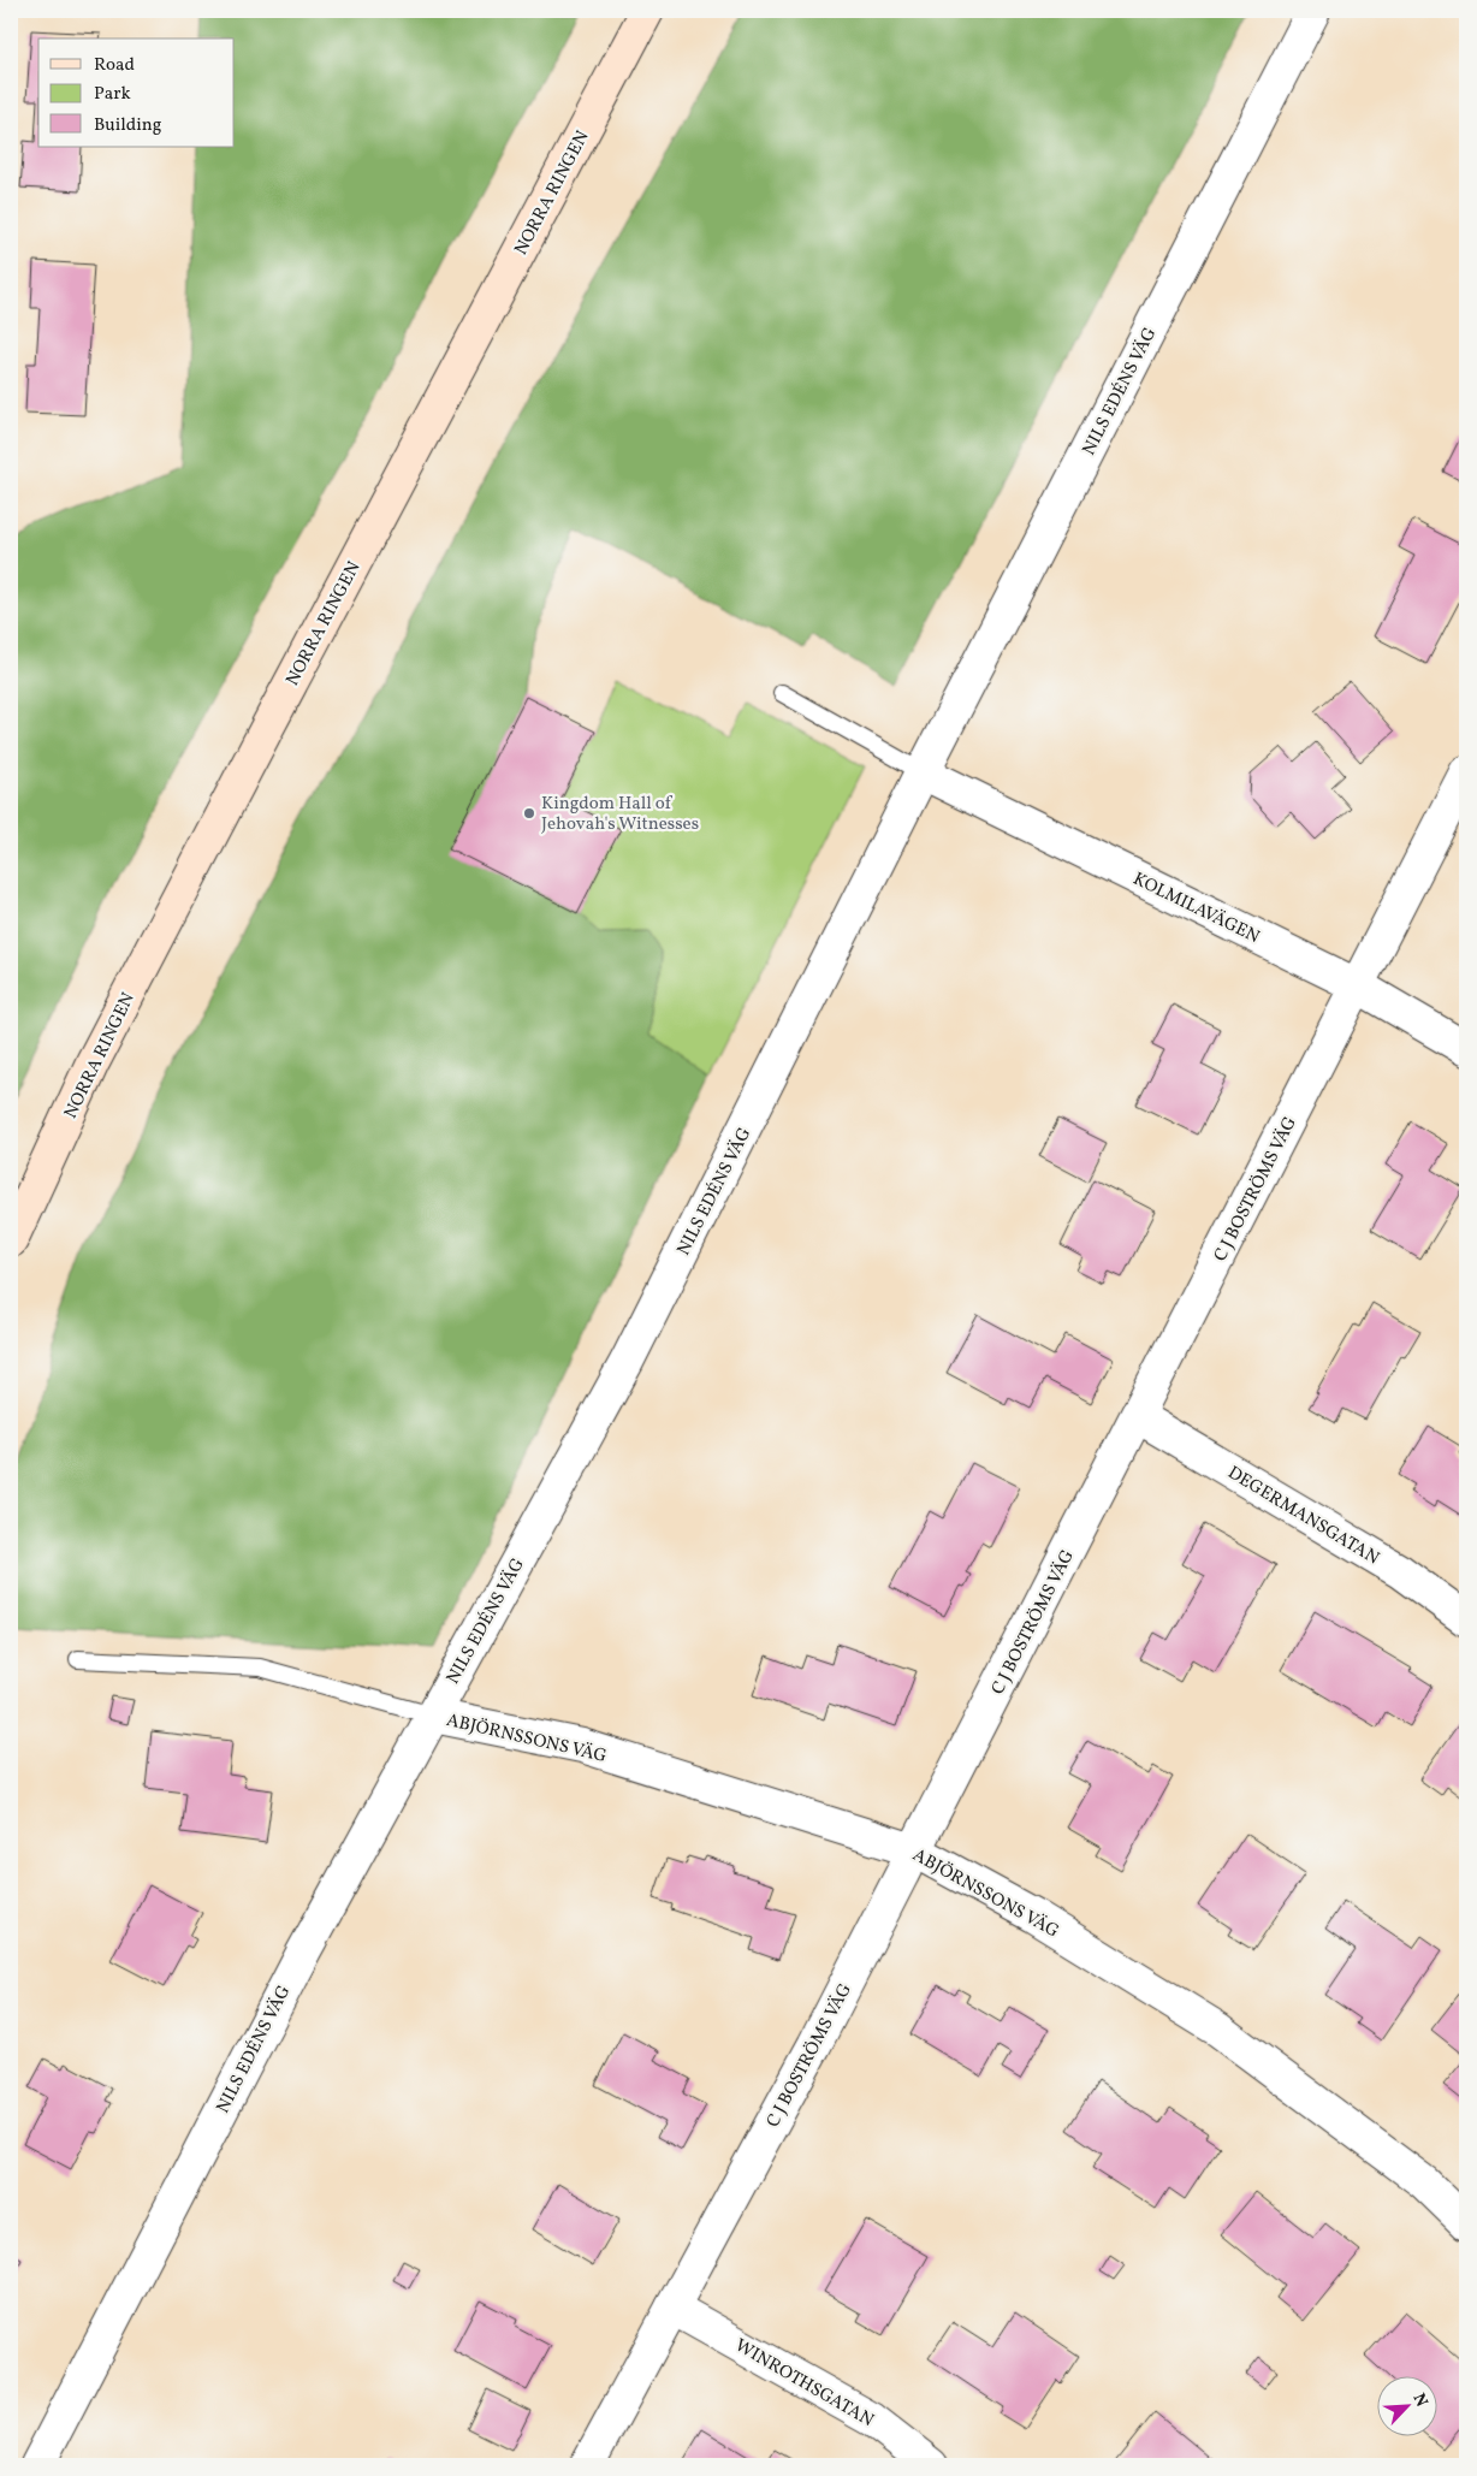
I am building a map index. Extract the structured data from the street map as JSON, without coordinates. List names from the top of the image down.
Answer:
{
  "streets": {
    "main road": ["NORRA RINGEN"],
    "street": [
      "NILS EDÉNS VÄG",
      "KOLMILAVÄGEN",
      "C J BOSTRÖMS VÄG",
      "DEGERMANSGATAN",
      "ABJÖRNSSONS VÄG",
      "WINROTHSGATAN"
    ]
  },
  "crossings": [
    ["NILS EDÉNS VÄG", "KOLMILAVÄGEN"],
    ["NILS EDÉNS VÄG", "ABJÖRNSSONS VÄG"],
    ["KOLMILAVÄGEN", "C J BOSTRÖMS VÄG"],
    ["C J BOSTRÖMS VÄG", "DEGERMANSGATAN"],
    ["C J BOSTRÖMS VÄG", "ABJÖRNSSONS VÄG"],
    ["C J BOSTRÖMS VÄG", "WINROTHSGATAN"]
  ],
  "places": ["Kingdom Hall of Jehovah's Witnesses"],
  "legend": ["Road", "Park", "Building"],
  "north": "top right"
}
